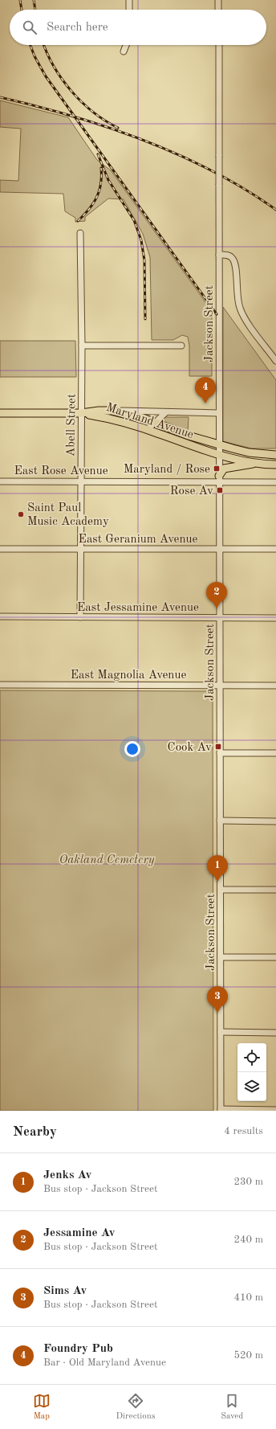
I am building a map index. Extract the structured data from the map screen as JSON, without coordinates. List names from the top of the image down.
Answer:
{
  "streets": {
    "main road": ["Maryland Avenue"],
    "street": [
      "Jackson Street",
      "Abell Street",
      "East Rose Avenue",
      "East Geranium Avenue",
      "East Jessamine Avenue",
      "East Magnolia Avenue"
    ]
  },
  "crossings": [
    ["Jackson Street", "Maryland Avenue"],
    ["Jackson Street", "East Rose Avenue"],
    ["Jackson Street", "East Geranium Avenue"],
    ["Jackson Street", "East Jessamine Avenue"],
    ["Jackson Street", "East Magnolia Avenue"],
    ["Maryland Avenue", "Abell Street"],
    ["Abell Street", "East Rose Avenue"],
    ["Abell Street", "East Geranium Avenue"],
    ["Abell Street", "East Jessamine Avenue"]
  ],
  "parks": ["Oakland Cemetery"],
  "places": {
    "transit": ["Maryland / Rose", "Rose Av", "Cook Av"],
    "other": ["Saint Paul Music Academy"]
  },
  "page": {
    "search": "Search here",
    "pins": [
      "4",
      "2",
      "1",
      "3"
    ],
    "heading": ["Nearby", "4 results"],
    "list": [
      {
        "mark": "1",
        "name": "Jenks Av",
        "note": "Bus stop · Jackson Street",
        "value": "230 m"
      },
      {
        "mark": "2",
        "name": "Jessamine Av",
        "note": "Bus stop · Jackson Street",
        "value": "240 m"
      },
      {
        "mark": "3",
        "name": "Sims Av",
        "note": "Bus stop · Jackson Street",
        "value": "410 m"
      },
      {
        "mark": "4",
        "name": "Foundry Pub",
        "note": "Bar · Old Maryland Avenue",
        "value": "520 m"
      }
    ],
    "nav": ["Map", "Directions", "Saved"]
  }
}
